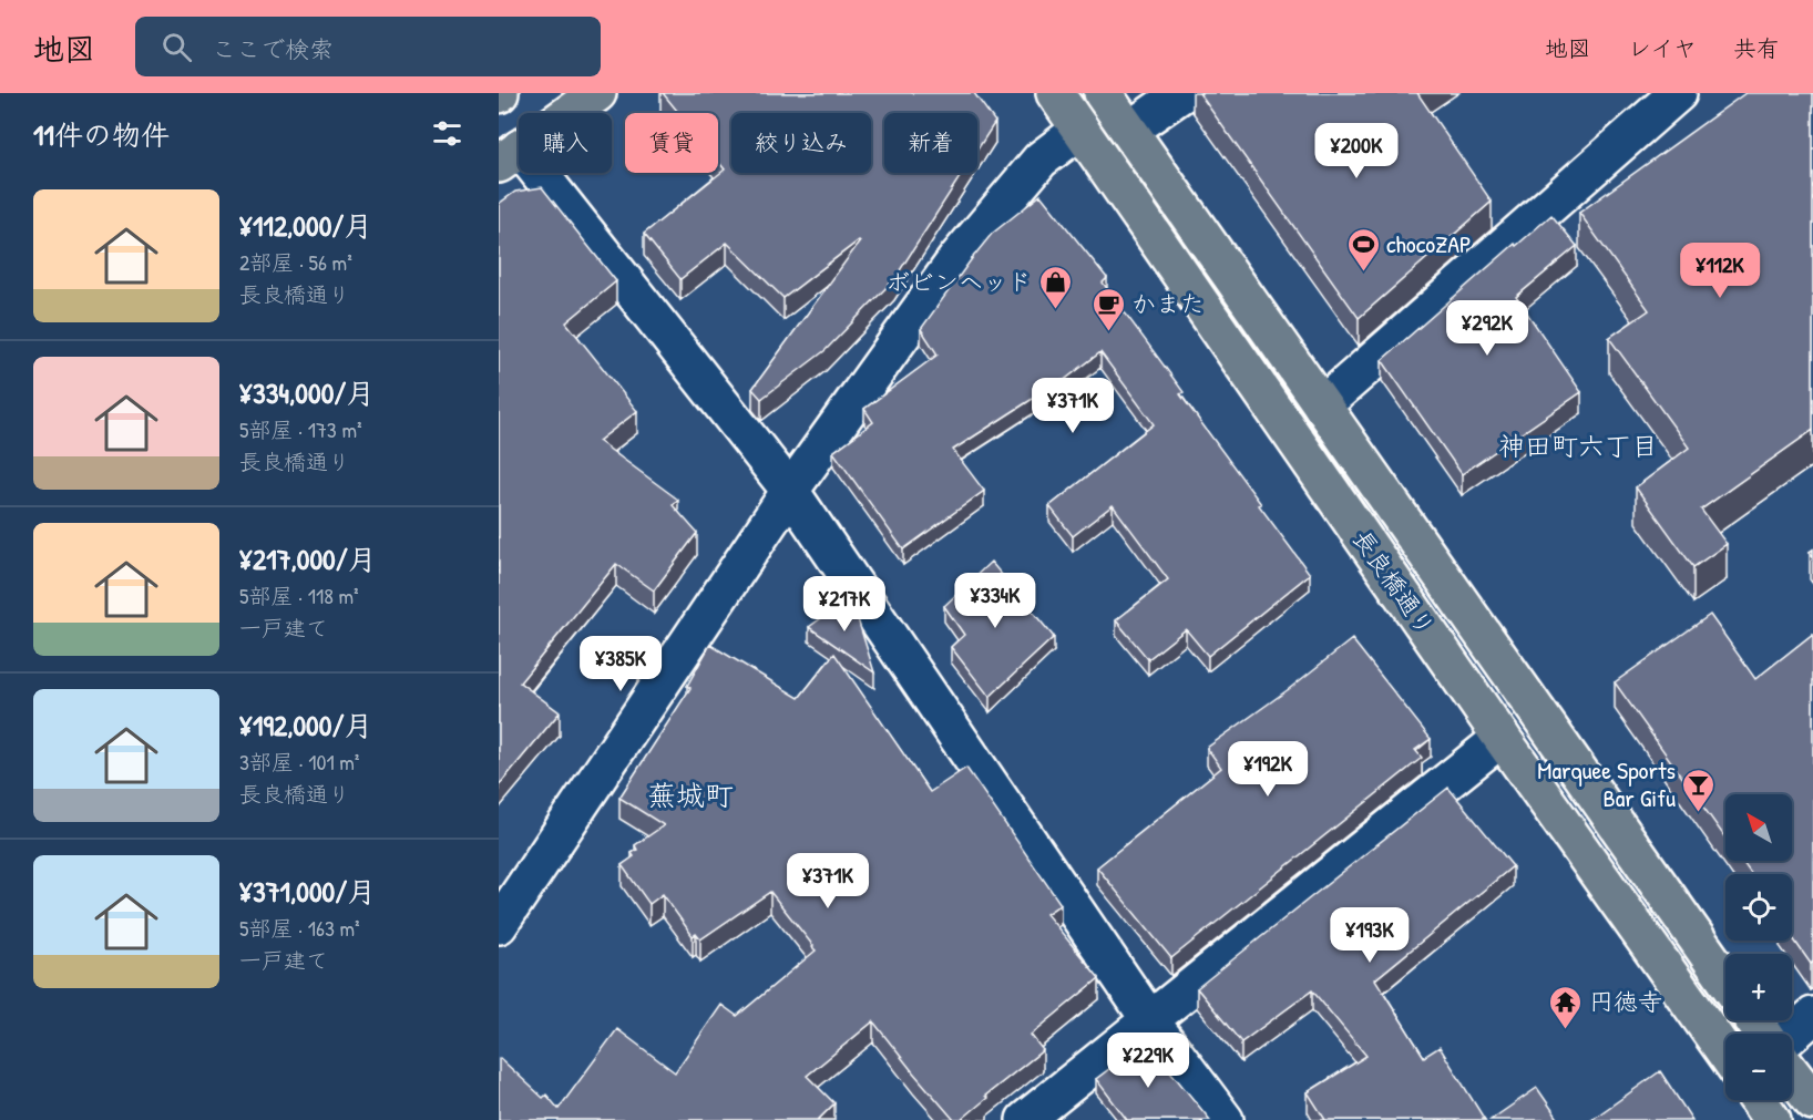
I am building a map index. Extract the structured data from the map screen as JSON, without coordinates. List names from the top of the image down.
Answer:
{
  "streets": {
    "highway": ["長良橋通り"]
  },
  "districts": ["神田町六丁目", "蕪城町"],
  "places": {
    "sports": ["chocoZAP"],
    "shop": ["ボビンヘッド"],
    "cafe": ["かまた"],
    "bar": ["Marquee Sports Bar Gifu"],
    "temple": ["円徳寺"]
  },
  "north": "top left",
  "page": {
    "header": "地図",
    "search": "ここで検索",
    "nav": ["地図", "レイヤ", "共有"],
    "heading": "11件の物件",
    "chip": [
      "購入",
      "賃貸",
      "絞り込み",
      "新着"
    ],
    "price": [
      "¥200K",
      "¥112K",
      "¥292K",
      "¥371K",
      "¥334K",
      "¥217K",
      "¥385K",
      "¥192K",
      "¥371K",
      "¥193K",
      "¥229K"
    ],
    "list": [
      {
        "name": "¥112,000/月",
        "note": "2部屋 · 56 m² · 長良橋通り"
      },
      {
        "name": "¥334,000/月",
        "note": "5部屋 · 173 m² · 長良橋通り"
      },
      {
        "name": "¥217,000/月",
        "note": "5部屋 · 118 m² · 一戸建て"
      },
      {
        "name": "¥192,000/月",
        "note": "3部屋 · 101 m² · 長良橋通り"
      },
      {
        "name": "¥371,000/月",
        "note": "5部屋 · 163 m² · 一戸建て"
      }
    ],
    "map_buttons": ["+", "−"]
  }
}
